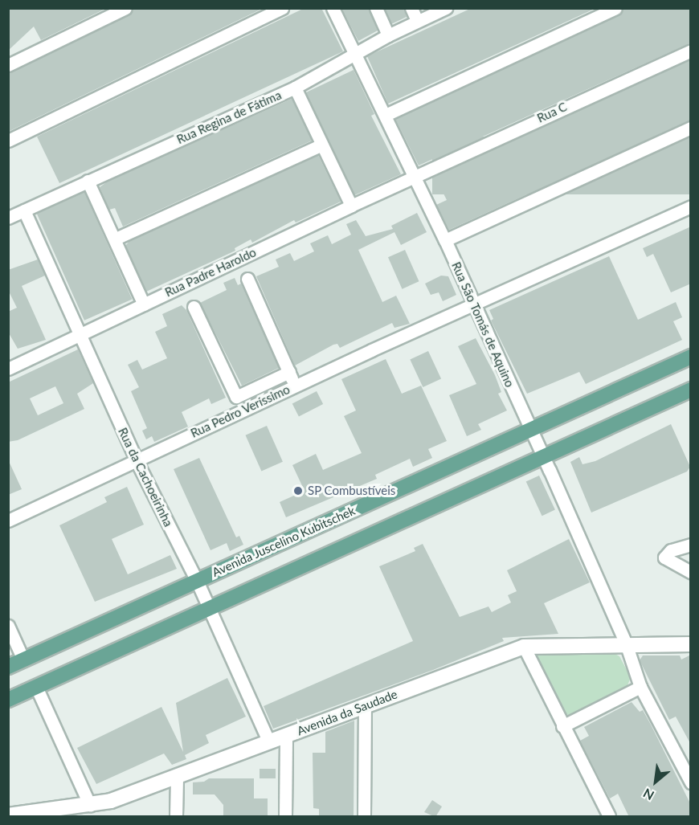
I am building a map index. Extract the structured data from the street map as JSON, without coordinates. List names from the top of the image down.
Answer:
{
  "streets": {
    "main road": ["Avenida Juscelino Kubitschek"],
    "street": [
      "Rua C",
      "Rua Regina de Fátima",
      "Rua Padre Haroldo",
      "Rua São Tomás de Aquino",
      "Rua Pedro Veríssimo",
      "Rua da Cachoeirinha",
      "Avenida da Saudade"
    ]
  },
  "crossings": [
    ["Rua C", "Rua Padre Haroldo"],
    ["Rua C", "Rua São Tomás de Aquino"],
    ["Rua Regina de Fátima", "Rua São Tomás de Aquino"],
    ["Rua Regina de Fátima", "Rua da Cachoeirinha"],
    ["Rua Padre Haroldo", "Rua São Tomás de Aquino"],
    ["Rua Padre Haroldo", "Rua da Cachoeirinha"],
    ["Rua São Tomás de Aquino", "Rua Pedro Veríssimo"],
    ["Rua São Tomás de Aquino", "Avenida Juscelino Kubitschek"],
    ["Rua São Tomás de Aquino", "Avenida da Saudade"],
    ["Rua Pedro Veríssimo", "Rua da Cachoeirinha"],
    ["Rua da Cachoeirinha", "Avenida Juscelino Kubitschek"],
    ["Rua da Cachoeirinha", "Avenida da Saudade"]
  ],
  "places": ["SP Combustíveis"],
  "north": "bottom left"
}
